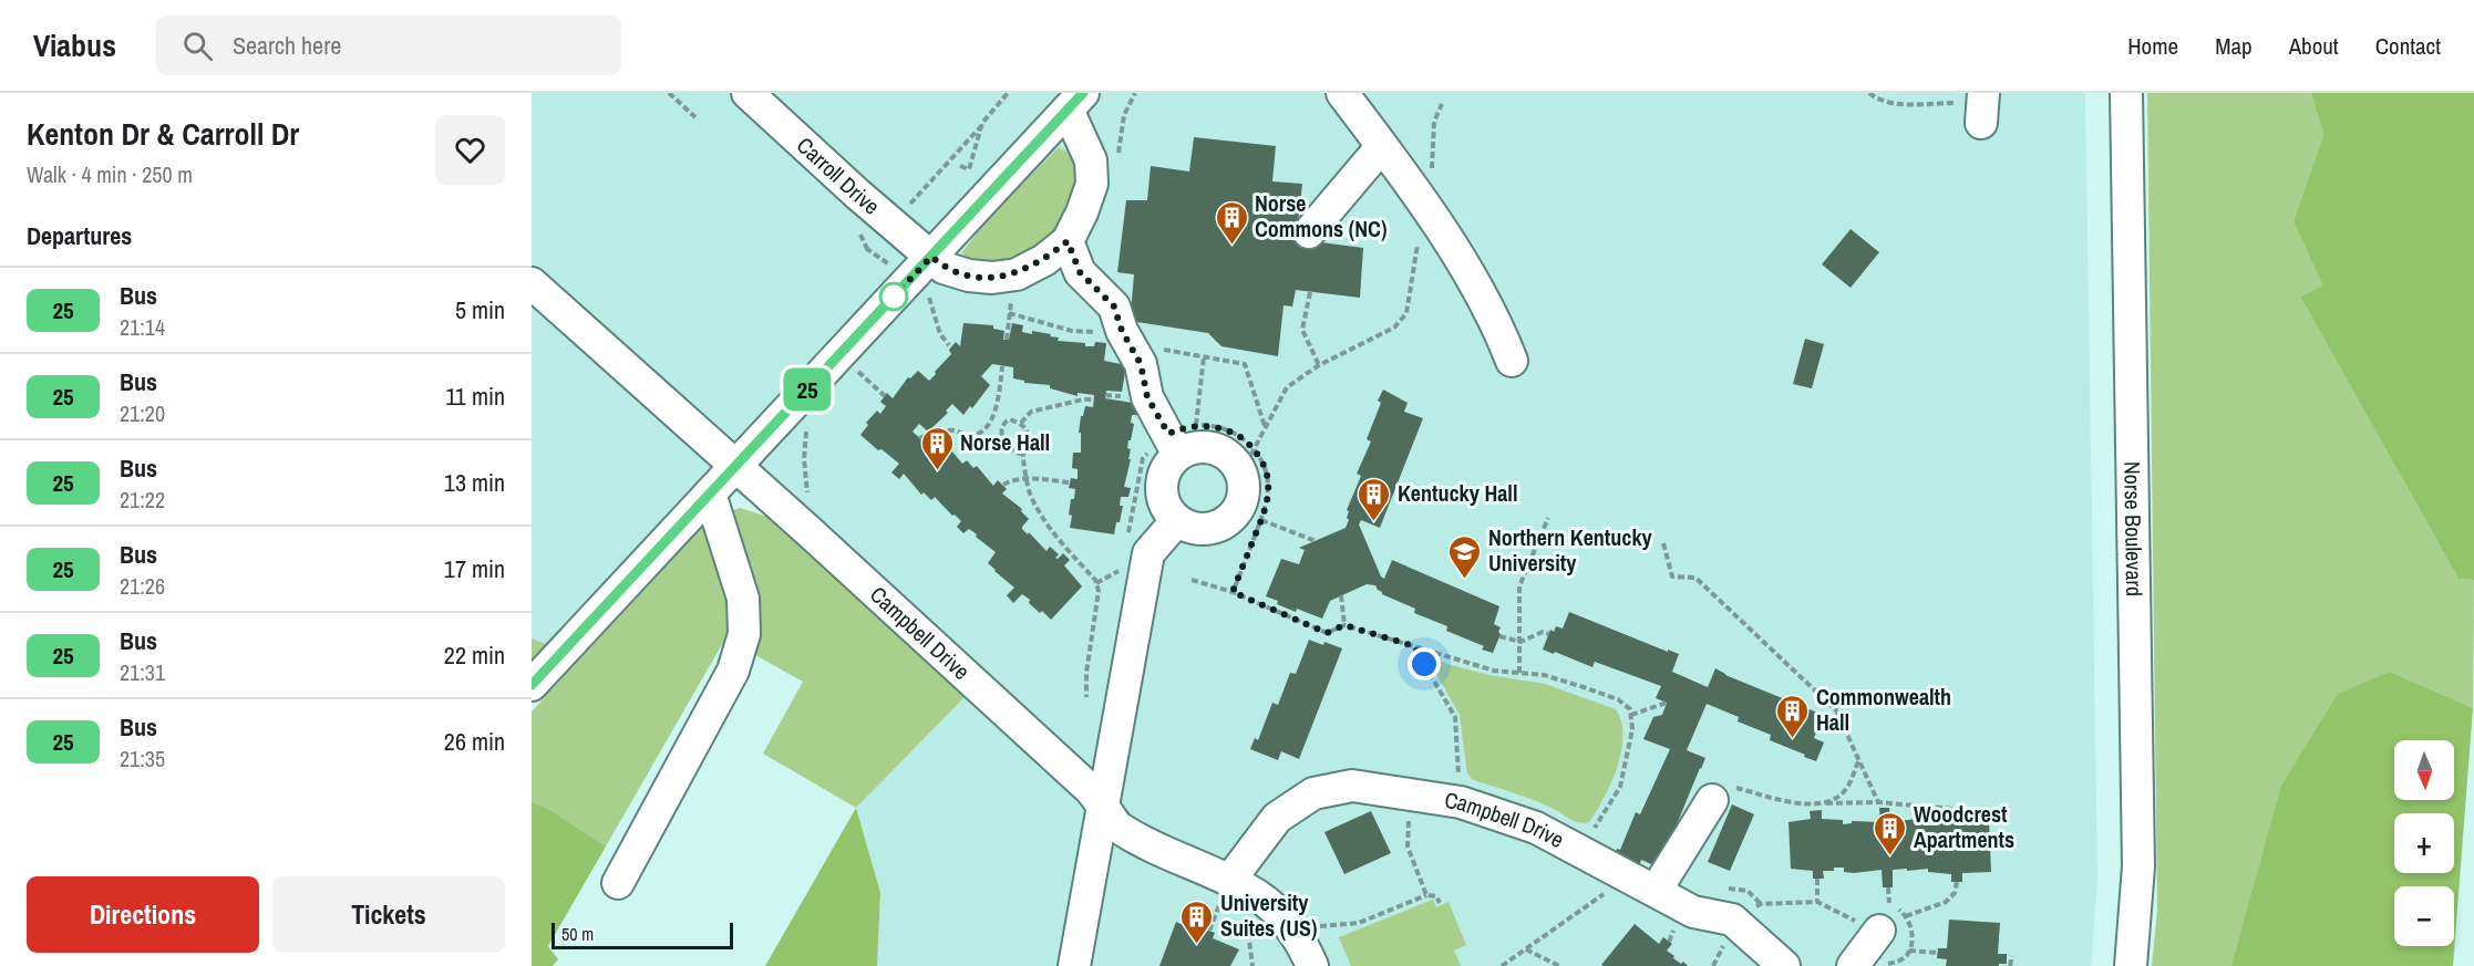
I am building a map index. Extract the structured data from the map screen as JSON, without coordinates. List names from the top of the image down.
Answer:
{
  "streets": {
    "street": ["Carroll Drive", "Norse Boulevard", "Campbell Drive"]
  },
  "places": {
    "building": [
      "Norse Commons (NC)",
      "Norse Hall",
      "Kentucky Hall",
      "Commonwealth Hall",
      "Woodcrest Apartments",
      "University Suites (US)"
    ],
    "school or university": ["Northern Kentucky University"]
  },
  "lines": ["bus line 25"],
  "scale_bar": "50 m",
  "north": "bottom",
  "page": {
    "header": "Viabus",
    "search": "Search here",
    "nav": [
      "Home",
      "Map",
      "About",
      "Contact"
    ],
    "heading": [
      ["Kenton Dr & Carroll Dr", "Walk · 4 min · 250 m"],
      "Departures"
    ],
    "on_map": "25",
    "list": [
      {
        "mark": "25",
        "name": "Bus",
        "note": "21:14",
        "value": "5 min"
      },
      {
        "mark": "25",
        "name": "Bus",
        "note": "21:20",
        "value": "11 min"
      },
      {
        "mark": "25",
        "name": "Bus",
        "note": "21:22",
        "value": "13 min"
      },
      {
        "mark": "25",
        "name": "Bus",
        "note": "21:26",
        "value": "17 min"
      },
      {
        "mark": "25",
        "name": "Bus",
        "note": "21:31",
        "value": "22 min"
      },
      {
        "mark": "25",
        "name": "Bus",
        "note": "21:35",
        "value": "26 min"
      }
    ],
    "map_buttons": ["+", "−"],
    "buttons": ["Directions", "Tickets"],
    "scale": "50 m"
  }
}
